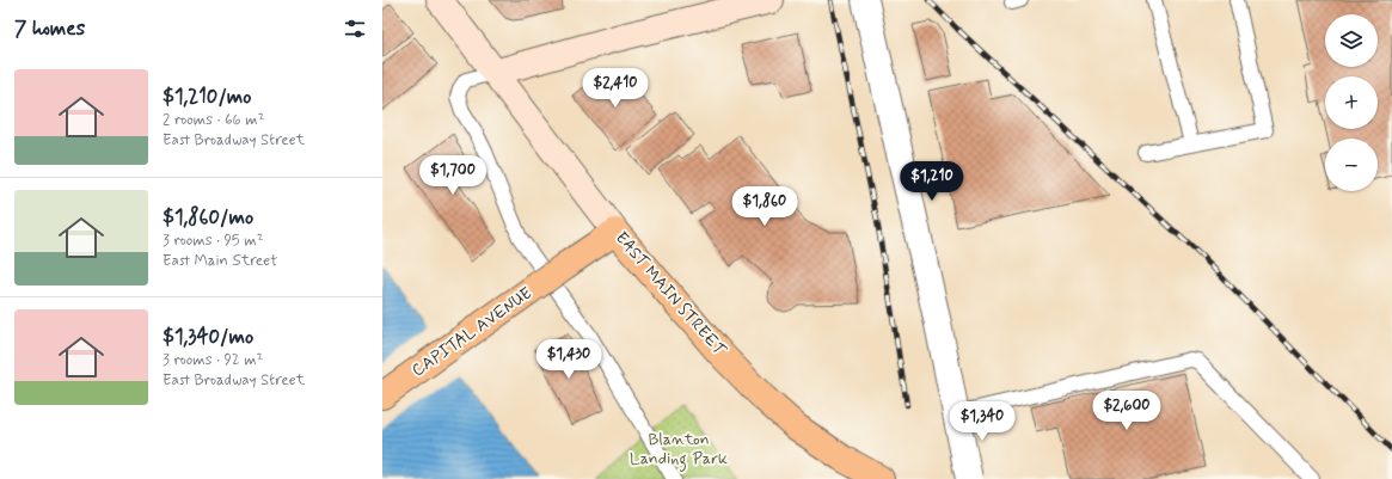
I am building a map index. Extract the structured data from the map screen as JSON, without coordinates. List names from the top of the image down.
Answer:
{
  "streets": {
    "main road": ["EAST MAIN STREET", "CAPITAL AVENUE"]
  },
  "crossings": [
    ["EAST MAIN STREET", "CAPITAL AVENUE"]
  ],
  "parks": ["Blanton Landing Park"],
  "page": {
    "heading": "7 homes",
    "map_buttons": ["+", "−"],
    "list": [
      {
        "name": "$1,210/mo",
        "note": "2 rooms · 66 m² · East Broadway Street"
      },
      {
        "name": "$1,860/mo",
        "note": "3 rooms · 95 m² · East Main Street"
      },
      {
        "name": "$1,340/mo",
        "note": "3 rooms · 92 m² · East Broadway Street"
      }
    ],
    "price": [
      "$2,410",
      "$1,700",
      "$1,210",
      "$1,860",
      "$1,430",
      "$2,600",
      "$1,340"
    ]
  }
}
